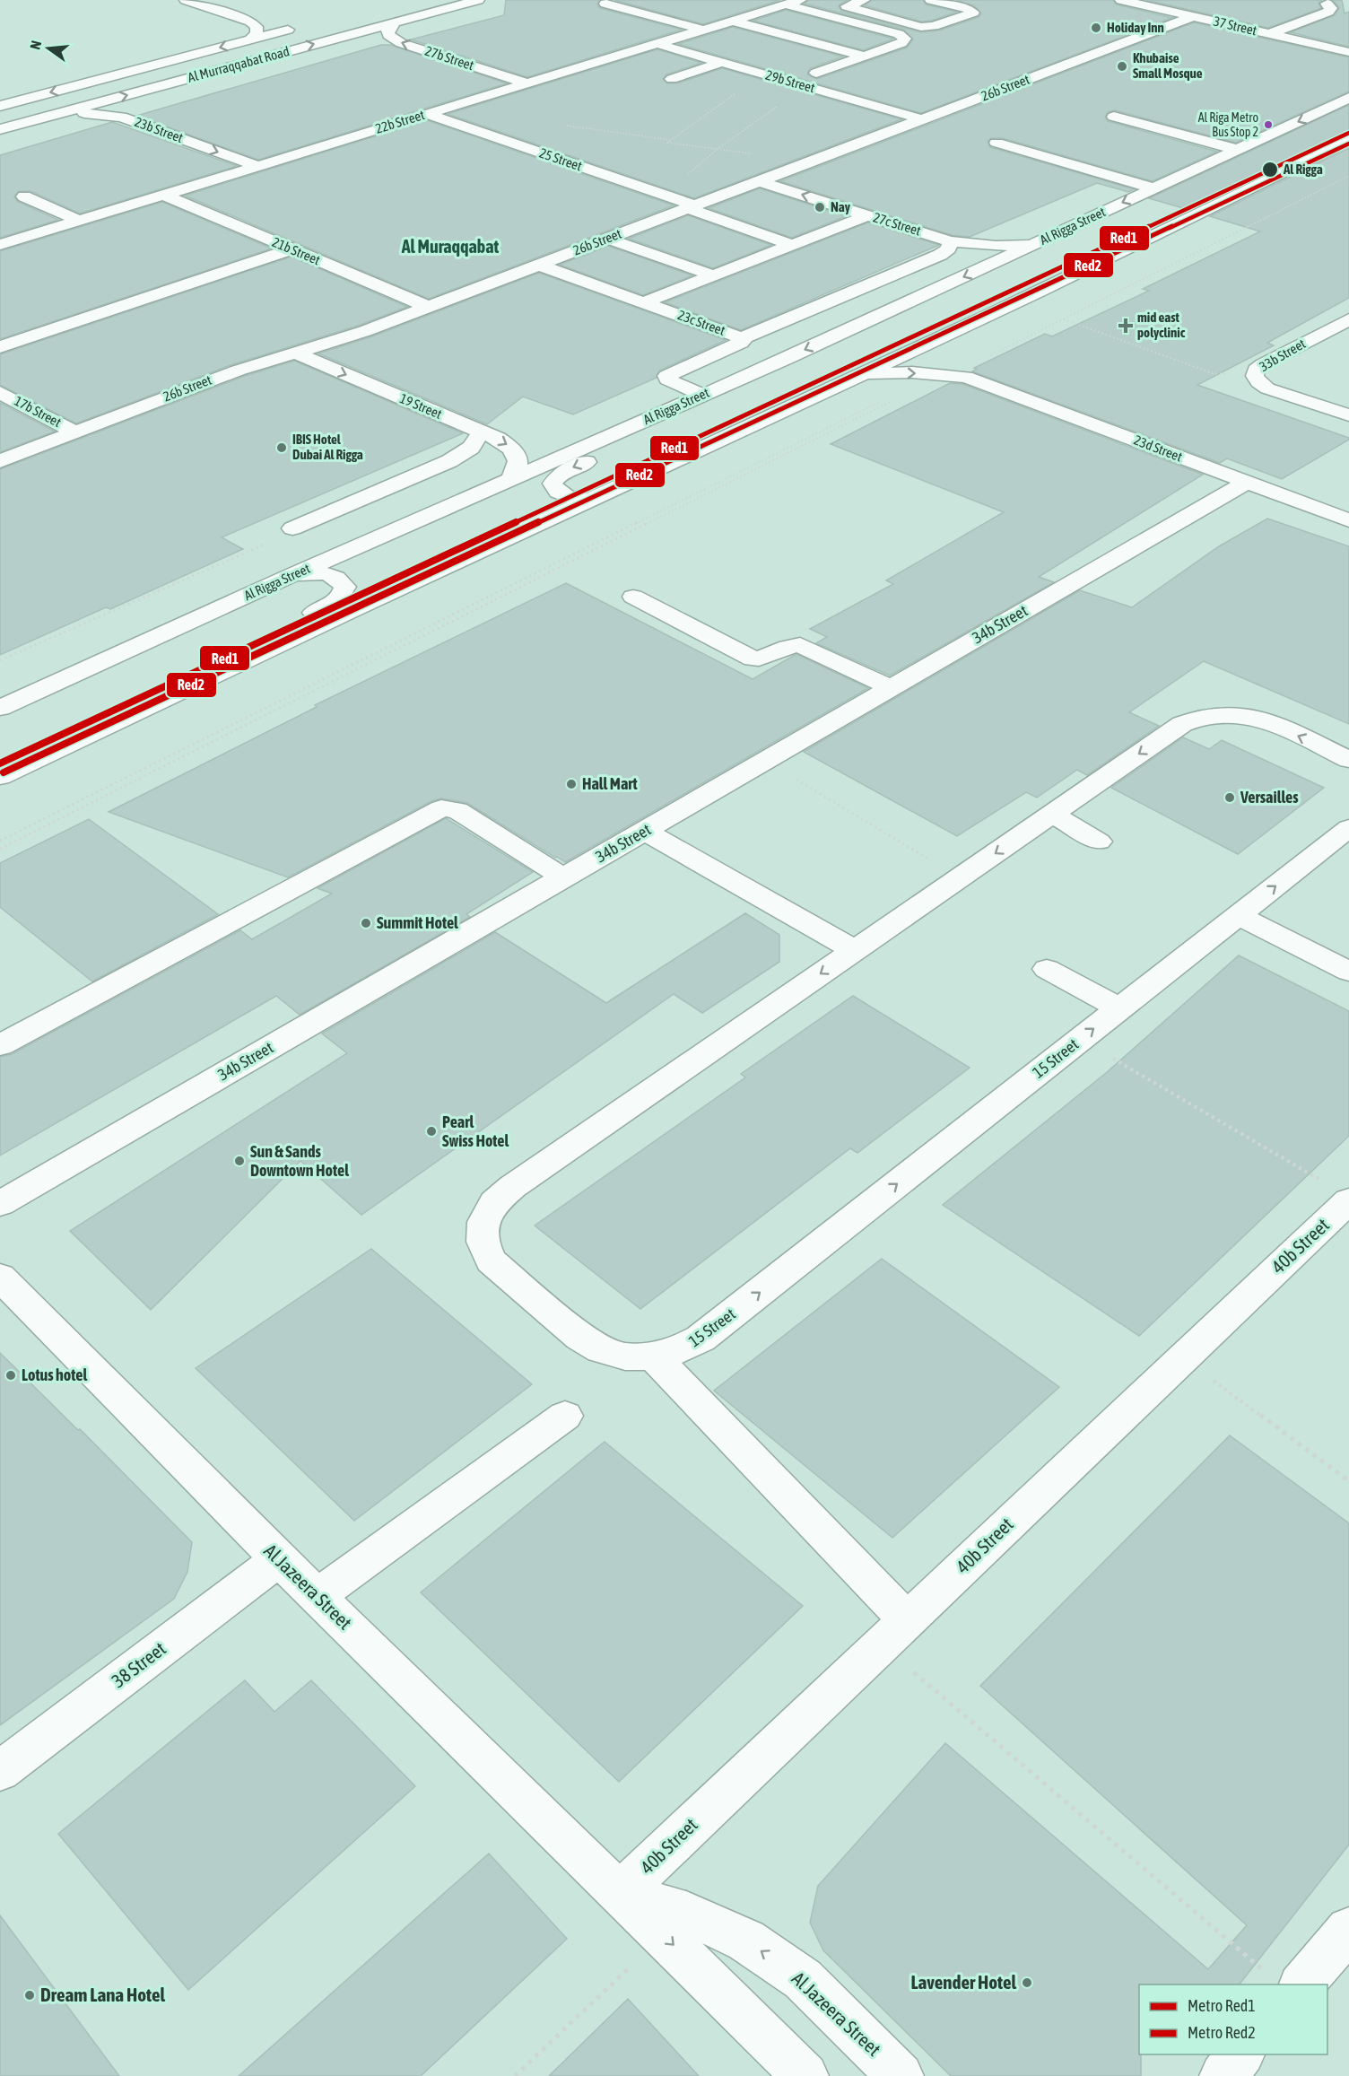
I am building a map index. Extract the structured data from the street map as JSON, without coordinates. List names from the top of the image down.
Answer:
{
  "streets": {
    "street": [
      "37 Street",
      "27b Street",
      "Al Murraqqabat Road",
      "29b Street",
      "26b Street",
      "22b Street",
      "23b Street",
      "25 Street",
      "27c Street",
      "Al Rigga Street",
      "21b Street",
      "23c Street",
      "33b Street",
      "19 Street",
      "17b Street",
      "23d Street",
      "34b Street",
      "15 Street",
      "40b Street",
      "Al Jazeera Street",
      "38 Street"
    ]
  },
  "crossings": [
    ["37 Street", "26b Street"],
    ["27b Street", "Al Murraqqabat Road"],
    ["27b Street", "22b Street"],
    ["Al Murraqqabat Road", "23b Street"],
    ["29b Street", "26b Street"],
    ["29b Street", "22b Street"],
    ["26b Street", "25 Street"],
    ["26b Street", "27c Street"],
    ["26b Street", "21b Street"],
    ["26b Street", "23c Street"],
    ["26b Street", "19 Street"],
    ["26b Street", "17b Street"],
    ["22b Street", "23b Street"],
    ["22b Street", "25 Street"],
    ["22b Street", "21b Street"],
    ["27c Street", "Al Rigga Street"],
    ["Al Rigga Street", "23c Street"],
    ["Al Rigga Street", "19 Street"],
    ["23d Street", "34b Street"],
    ["40b Street", "Al Jazeera Street"],
    ["Al Jazeera Street", "38 Street"]
  ],
  "one_way": ["27b Street", "23b Street"],
  "districts": ["Al Muraqqabat"],
  "places": {
    "other": [
      "Holiday Inn",
      "Khubaise Small Mosque",
      "Al Riga Metro Bus Stop 2",
      "Al Rigga",
      "Nay",
      "IBIS Hotel Dubai Al Rigga",
      "Hall Mart",
      "Versailles",
      "Summit Hotel",
      "Pearl Swiss Hotel",
      "Sun & Sands Downtown Hotel",
      "Lotus hotel",
      "Lavender Hotel",
      "Dream Lana Hotel"
    ],
    "health": ["mid east polyclinic"]
  },
  "lines": ["metro line Red1", "metro line Red2"],
  "legend": ["Metro Red1", "Metro Red2"],
  "north": "left"
}
